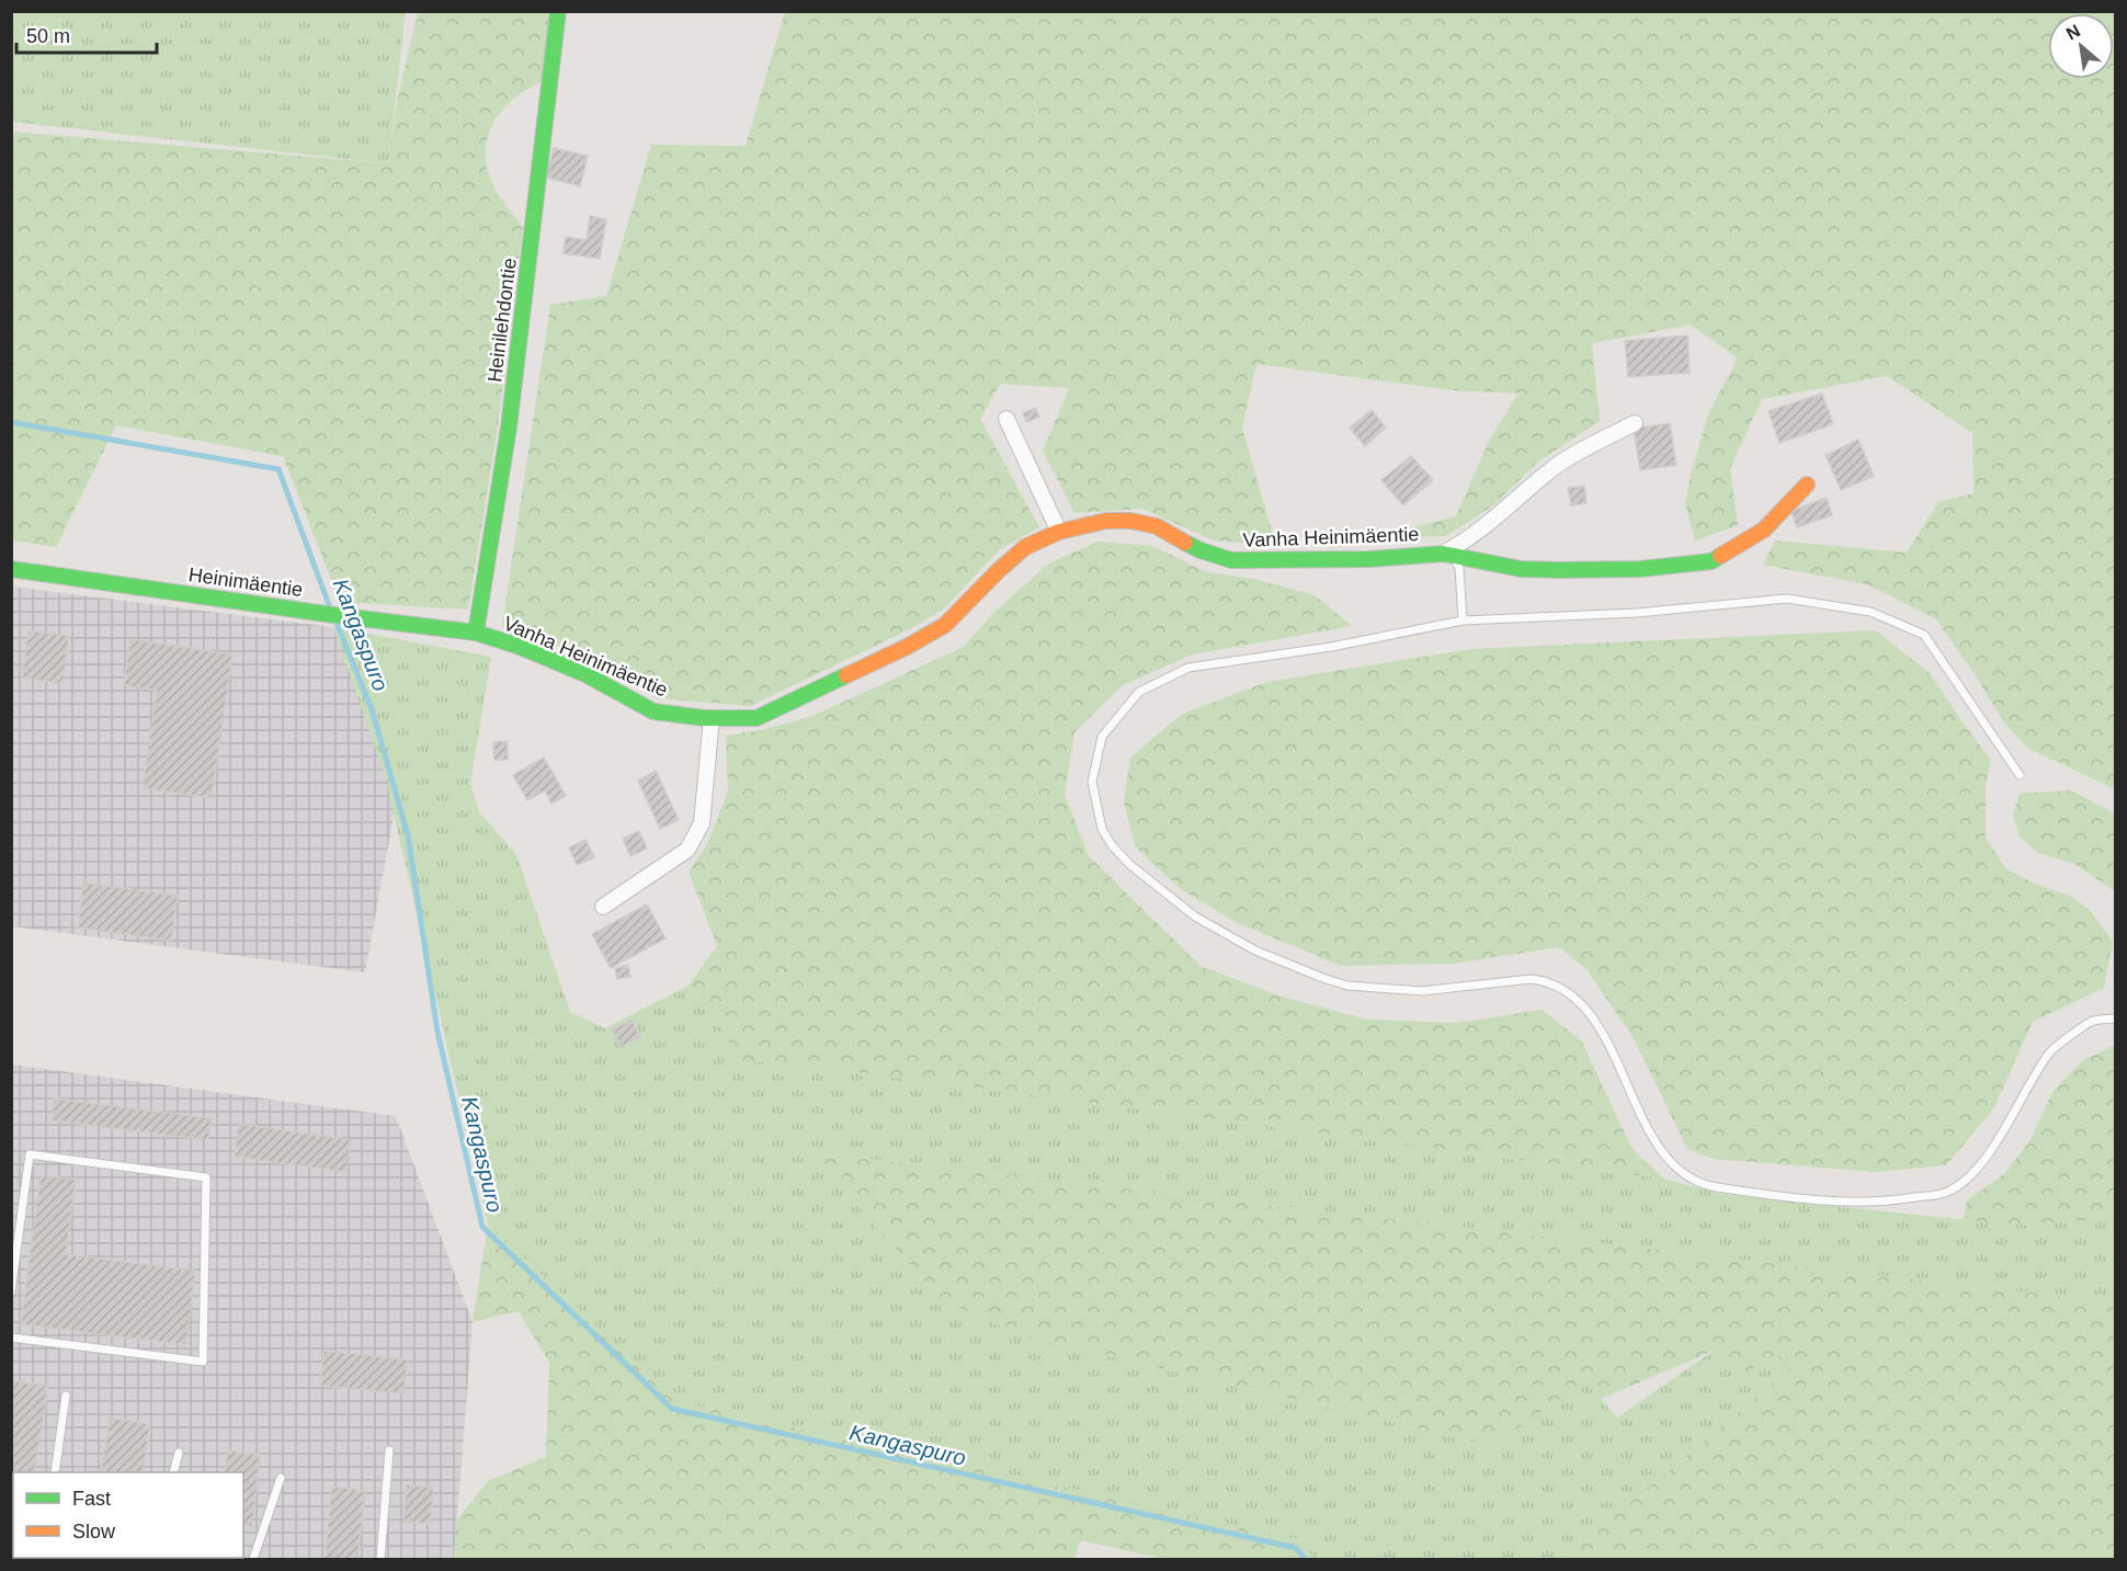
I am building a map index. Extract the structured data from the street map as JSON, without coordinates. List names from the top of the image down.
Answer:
{
  "streets": {
    "street": ["Heinilehdontie", "Vanha Heinimäentie", "Heinimäentie"]
  },
  "crossings": [
    ["Heinilehdontie", "Vanha Heinimäentie"],
    ["Heinilehdontie", "Heinimäentie"],
    ["Vanha Heinimäentie", "Heinimäentie"]
  ],
  "water": ["Kangaspuro"],
  "legend": ["Fast", "Slow"],
  "scale_bar": "50 m",
  "north": "top left"
}
